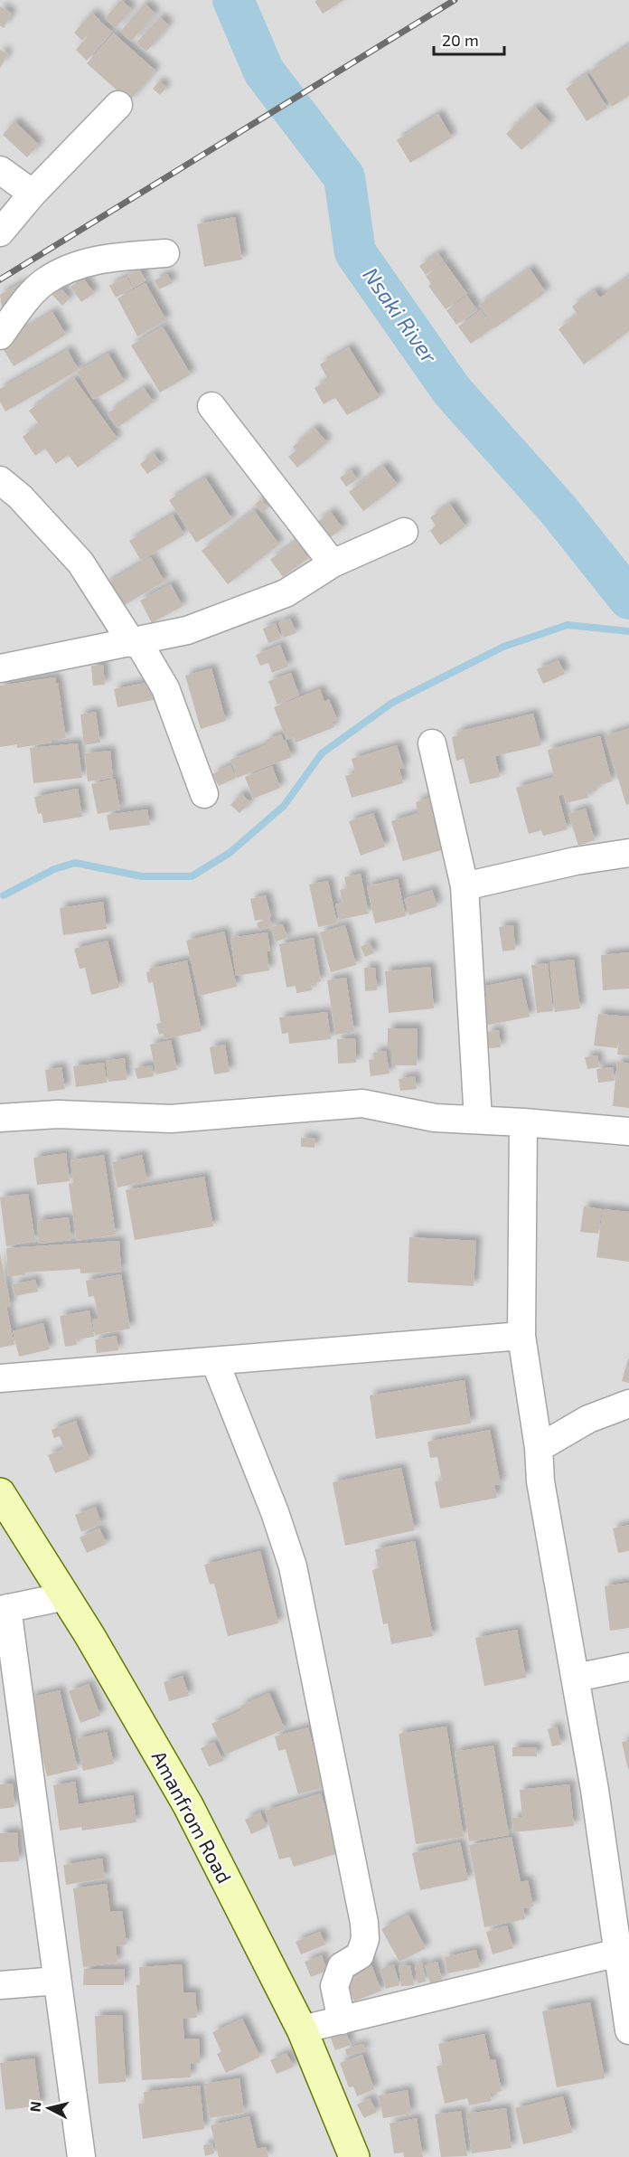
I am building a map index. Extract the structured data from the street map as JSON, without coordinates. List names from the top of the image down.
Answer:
{
  "streets": {
    "street": ["Amanfrom Road"]
  },
  "water": ["Nsaki River"],
  "scale_bar": "20 m",
  "north": "left"
}
